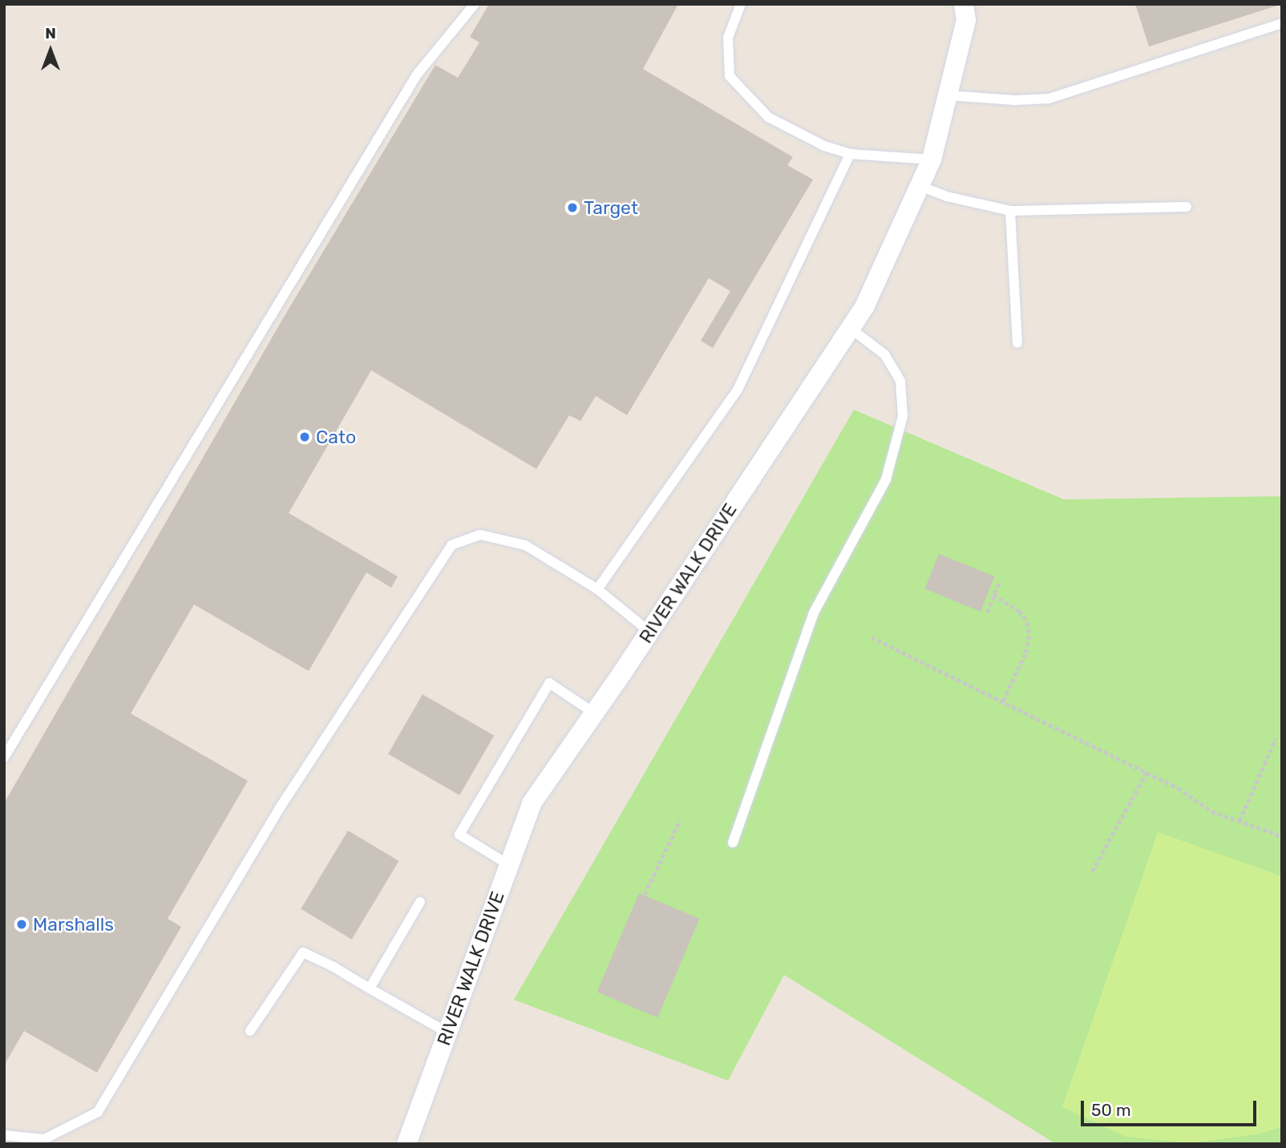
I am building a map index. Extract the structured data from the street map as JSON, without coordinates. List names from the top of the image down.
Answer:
{
  "streets": {
    "street": ["RIVER WALK DRIVE"]
  },
  "places": ["Target", "Cato", "Marshalls"],
  "scale_bar": "50 m",
  "north": "top"
}
